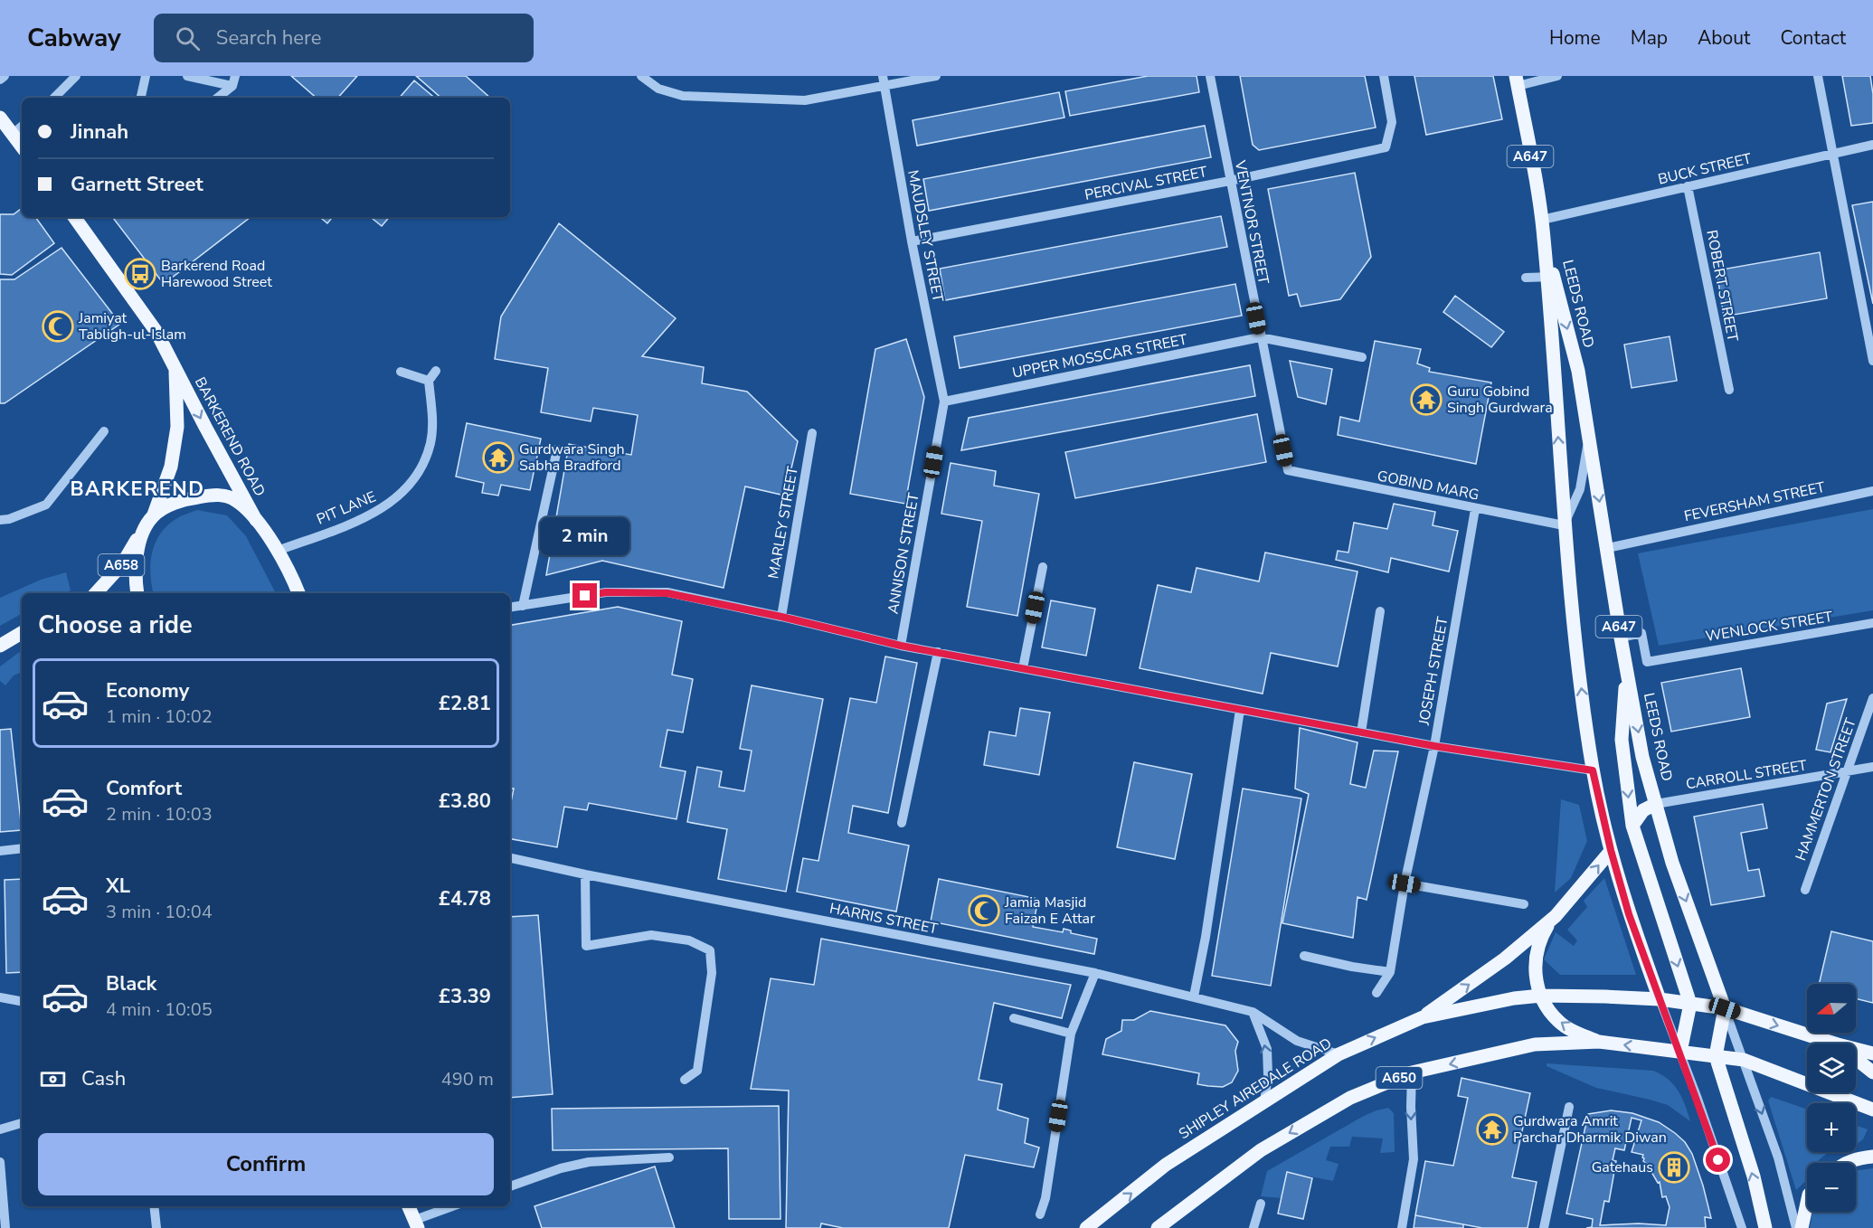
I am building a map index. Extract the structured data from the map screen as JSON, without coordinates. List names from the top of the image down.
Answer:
{
  "streets": {
    "main road": [
      "A647",
      "LEEDS ROAD",
      "BARKEREND ROAD",
      "A658",
      "A650",
      "SHIPLEY AIREDALE ROAD"
    ],
    "street": [
      "BUCK STREET",
      "PERCIVAL STREET",
      "VENTNOR STREET",
      "MAUDSLEY STREET",
      "ROBERT STREET",
      "UPPER MOSSCAR STREET",
      "GOBIND MARG",
      "FEVERSHAM STREET",
      "PIT LANE",
      "MARLEY STREET",
      "ANNISON STREET",
      "WENLOCK STREET",
      "JOSEPH STREET",
      "CARROLL STREET",
      "HAMMERTON STREET",
      "HARRIS STREET"
    ]
  },
  "crossings": [
    ["BUCK STREET", "ROBERT STREET"],
    ["BUCK STREET", "LEEDS ROAD"],
    ["PERCIVAL STREET", "VENTNOR STREET"],
    ["PERCIVAL STREET", "MAUDSLEY STREET"],
    ["VENTNOR STREET", "UPPER MOSSCAR STREET"],
    ["VENTNOR STREET", "GOBIND MARG"],
    ["MAUDSLEY STREET", "UPPER MOSSCAR STREET"],
    ["MAUDSLEY STREET", "ANNISON STREET"],
    ["LEEDS ROAD", "GOBIND MARG"],
    ["LEEDS ROAD", "FEVERSHAM STREET"],
    ["LEEDS ROAD", "WENLOCK STREET"],
    ["LEEDS ROAD", "CARROLL STREET"],
    ["LEEDS ROAD", "A650"],
    ["LEEDS ROAD", "SHIPLEY AIREDALE ROAD"],
    ["UPPER MOSSCAR STREET", "ANNISON STREET"],
    ["GOBIND MARG", "JOSEPH STREET"],
    ["CARROLL STREET", "HAMMERTON STREET"],
    ["HARRIS STREET", "SHIPLEY AIREDALE ROAD"]
  ],
  "districts": ["BARKEREND"],
  "places": {
    "bus stop": ["Barkerend Road Harewood Street"],
    "mosque": ["Jamiyat Tabligh-ul-Islam", "Jamia Masjid Faizan E Attar"],
    "temple": ["Guru Gobind Singh Gurdwara", "Gurdwara Singh Sabha Bradford", "Gurdwara Amrit Parchar Dharmik Diwan"],
    "building": ["Gatehaus"]
  },
  "north": "left",
  "page": {
    "header": "Cabway",
    "search": "Search here",
    "nav": [
      "Home",
      "Map",
      "About",
      "Contact"
    ],
    "banner": ["Jinnah", "Garnett Street"],
    "bubble": "2 min",
    "heading": "Choose a ride",
    "list": [
      {
        "name": "Economy",
        "note": "1 min · 10:02",
        "value": "£2.81"
      },
      {
        "name": "Comfort",
        "note": "2 min · 10:03",
        "value": "£3.80"
      },
      {
        "name": "XL",
        "note": "3 min · 10:04",
        "value": "£4.78"
      },
      {
        "name": "Black",
        "note": "4 min · 10:05",
        "value": "£3.39"
      }
    ],
    "map_buttons": ["+", "−"],
    "pay": ["Cash", "490 m"],
    "buttons": "Confirm"
  }
}
